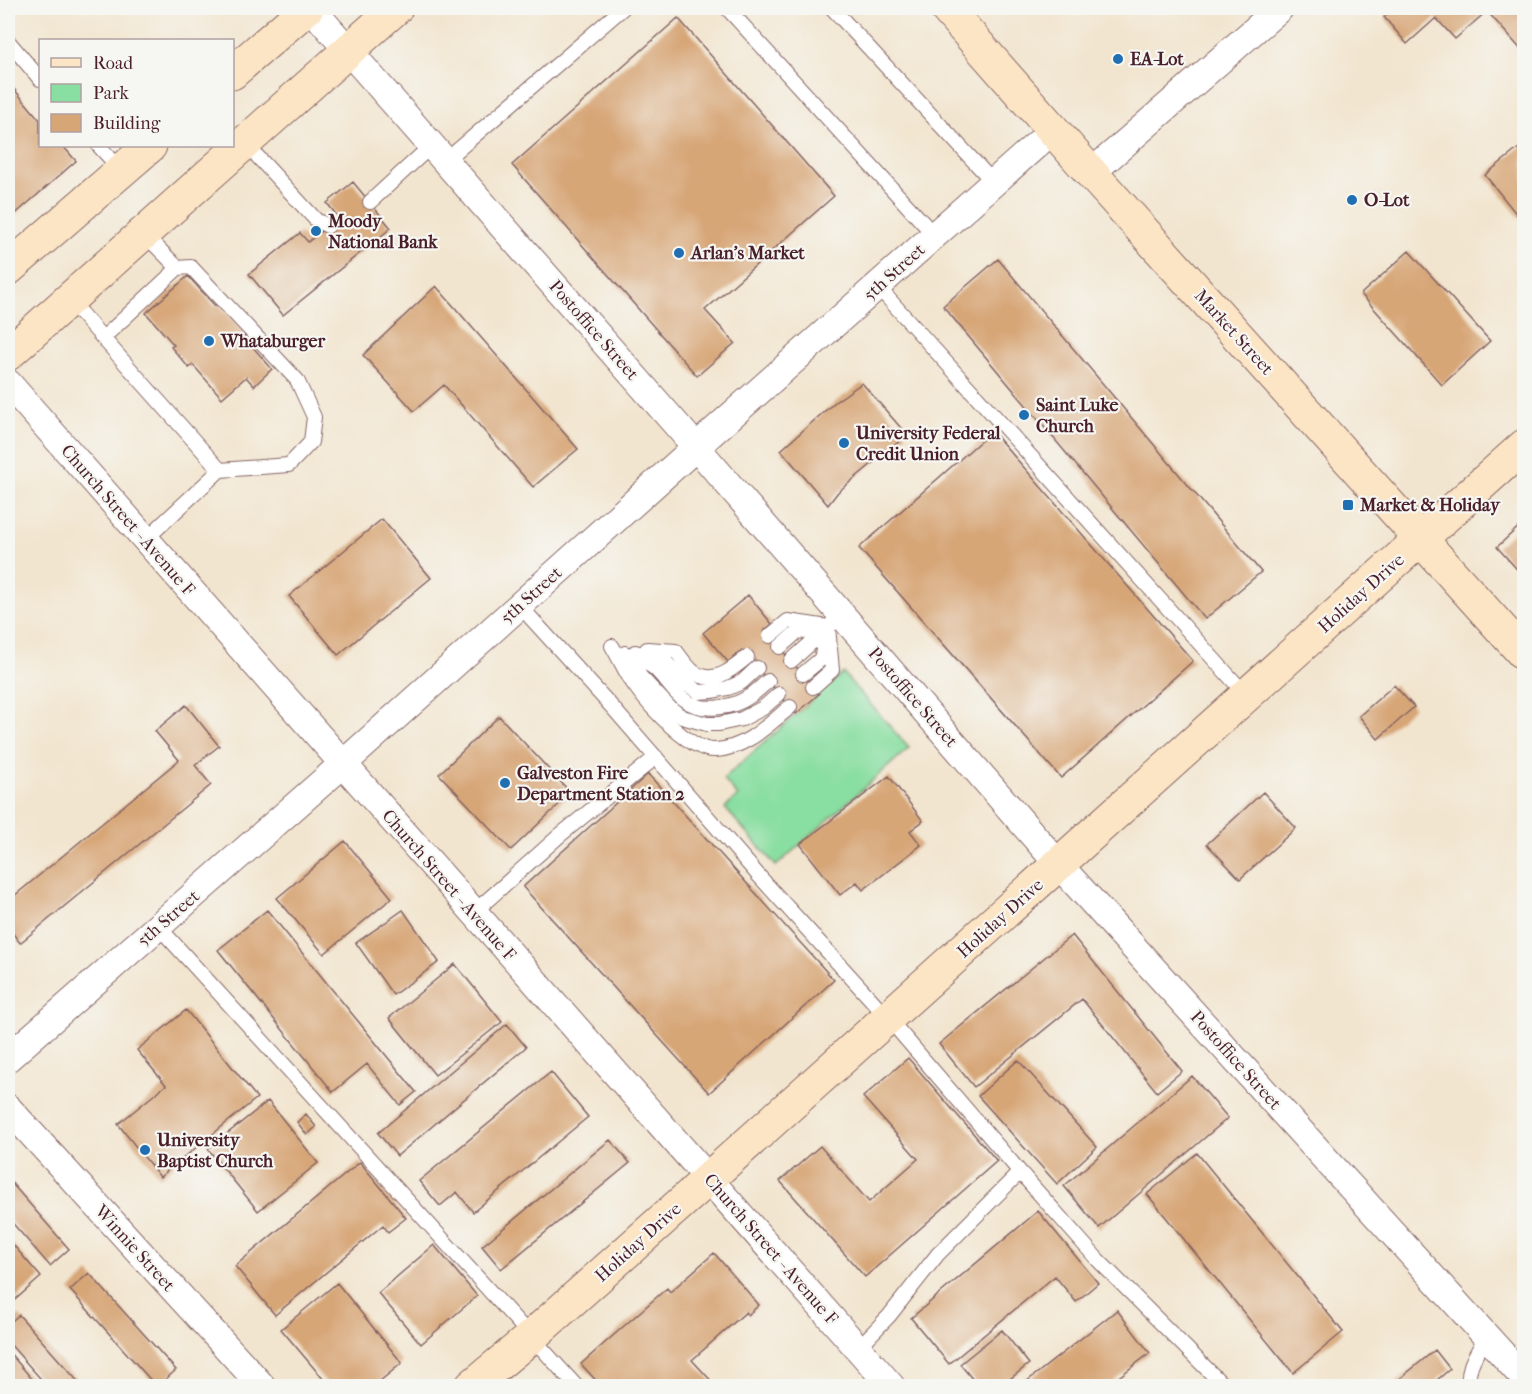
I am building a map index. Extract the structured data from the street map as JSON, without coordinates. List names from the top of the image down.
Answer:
{
  "streets": {
    "street": [
      "5th Street",
      "Postoffice Street",
      "Market Street",
      "Church Street - Avenue F",
      "Holiday Drive",
      "Winnie Street"
    ]
  },
  "crossings": [
    ["5th Street", "Postoffice Street"],
    ["5th Street", "Market Street"],
    ["5th Street", "Church Street - Avenue F"],
    ["Postoffice Street", "Holiday Drive"],
    ["Market Street", "Holiday Drive"],
    ["Church Street - Avenue F", "Holiday Drive"]
  ],
  "places": {
    "other": [
      "EA-Lot",
      "O-Lot",
      "Moody National Bank",
      "Arlan's Market",
      "Whataburger",
      "Saint Luke Church",
      "University Federal Credit Union",
      "Galveston Fire Department Station 2",
      "University Baptist Church"
    ],
    "transit": ["Market & Holiday"]
  },
  "legend": ["Road", "Park", "Building"]
}
